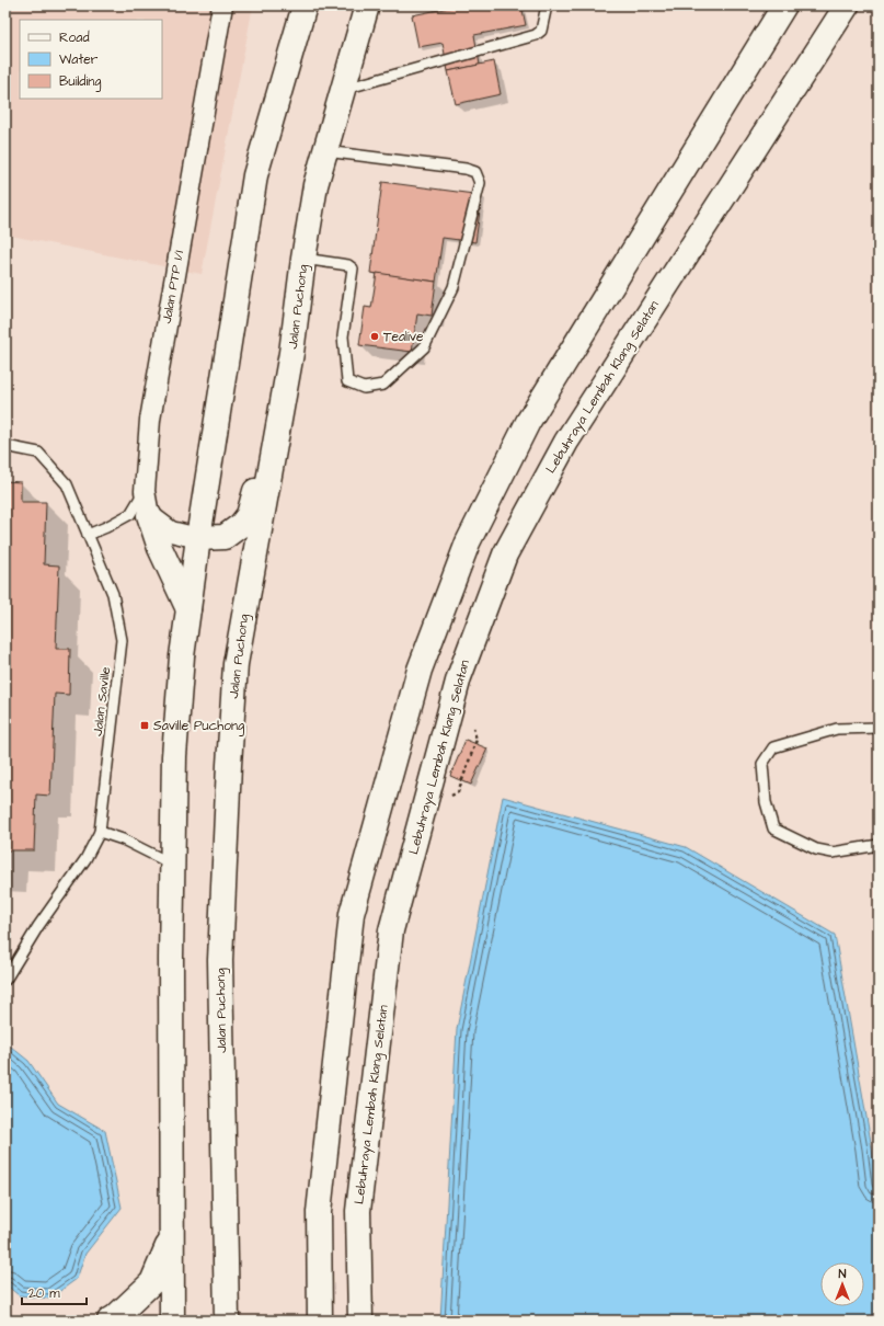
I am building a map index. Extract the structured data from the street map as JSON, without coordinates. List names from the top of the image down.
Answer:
{
  "streets": {
    "main road": ["Jalan Puchong", "Lebuhraya Lembah Klang Selatan"],
    "street": ["Jalan PTP 1/1"],
    "lane": ["Jalan Saville"]
  },
  "places": {
    "other": ["Tealive"],
    "transit": ["Saville Puchong"]
  },
  "legend": ["Road", "Water", "Building"],
  "scale_bar": "20 m",
  "north": "top"
}
